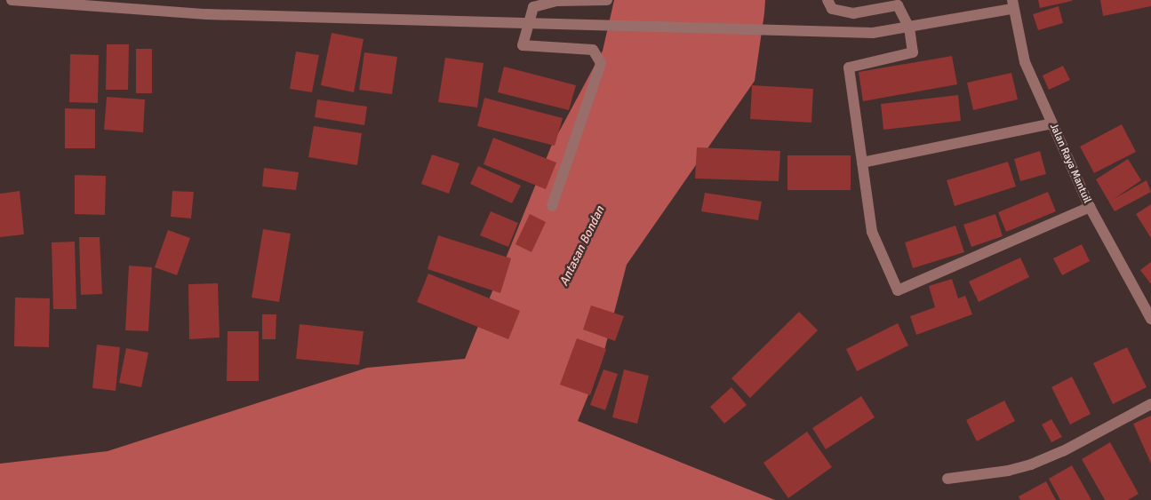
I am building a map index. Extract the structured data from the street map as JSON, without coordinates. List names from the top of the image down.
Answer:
{
  "streets": {
    "street": ["Jalan Raya Mantuil"]
  },
  "water": ["Antasan Bondan"]
}
